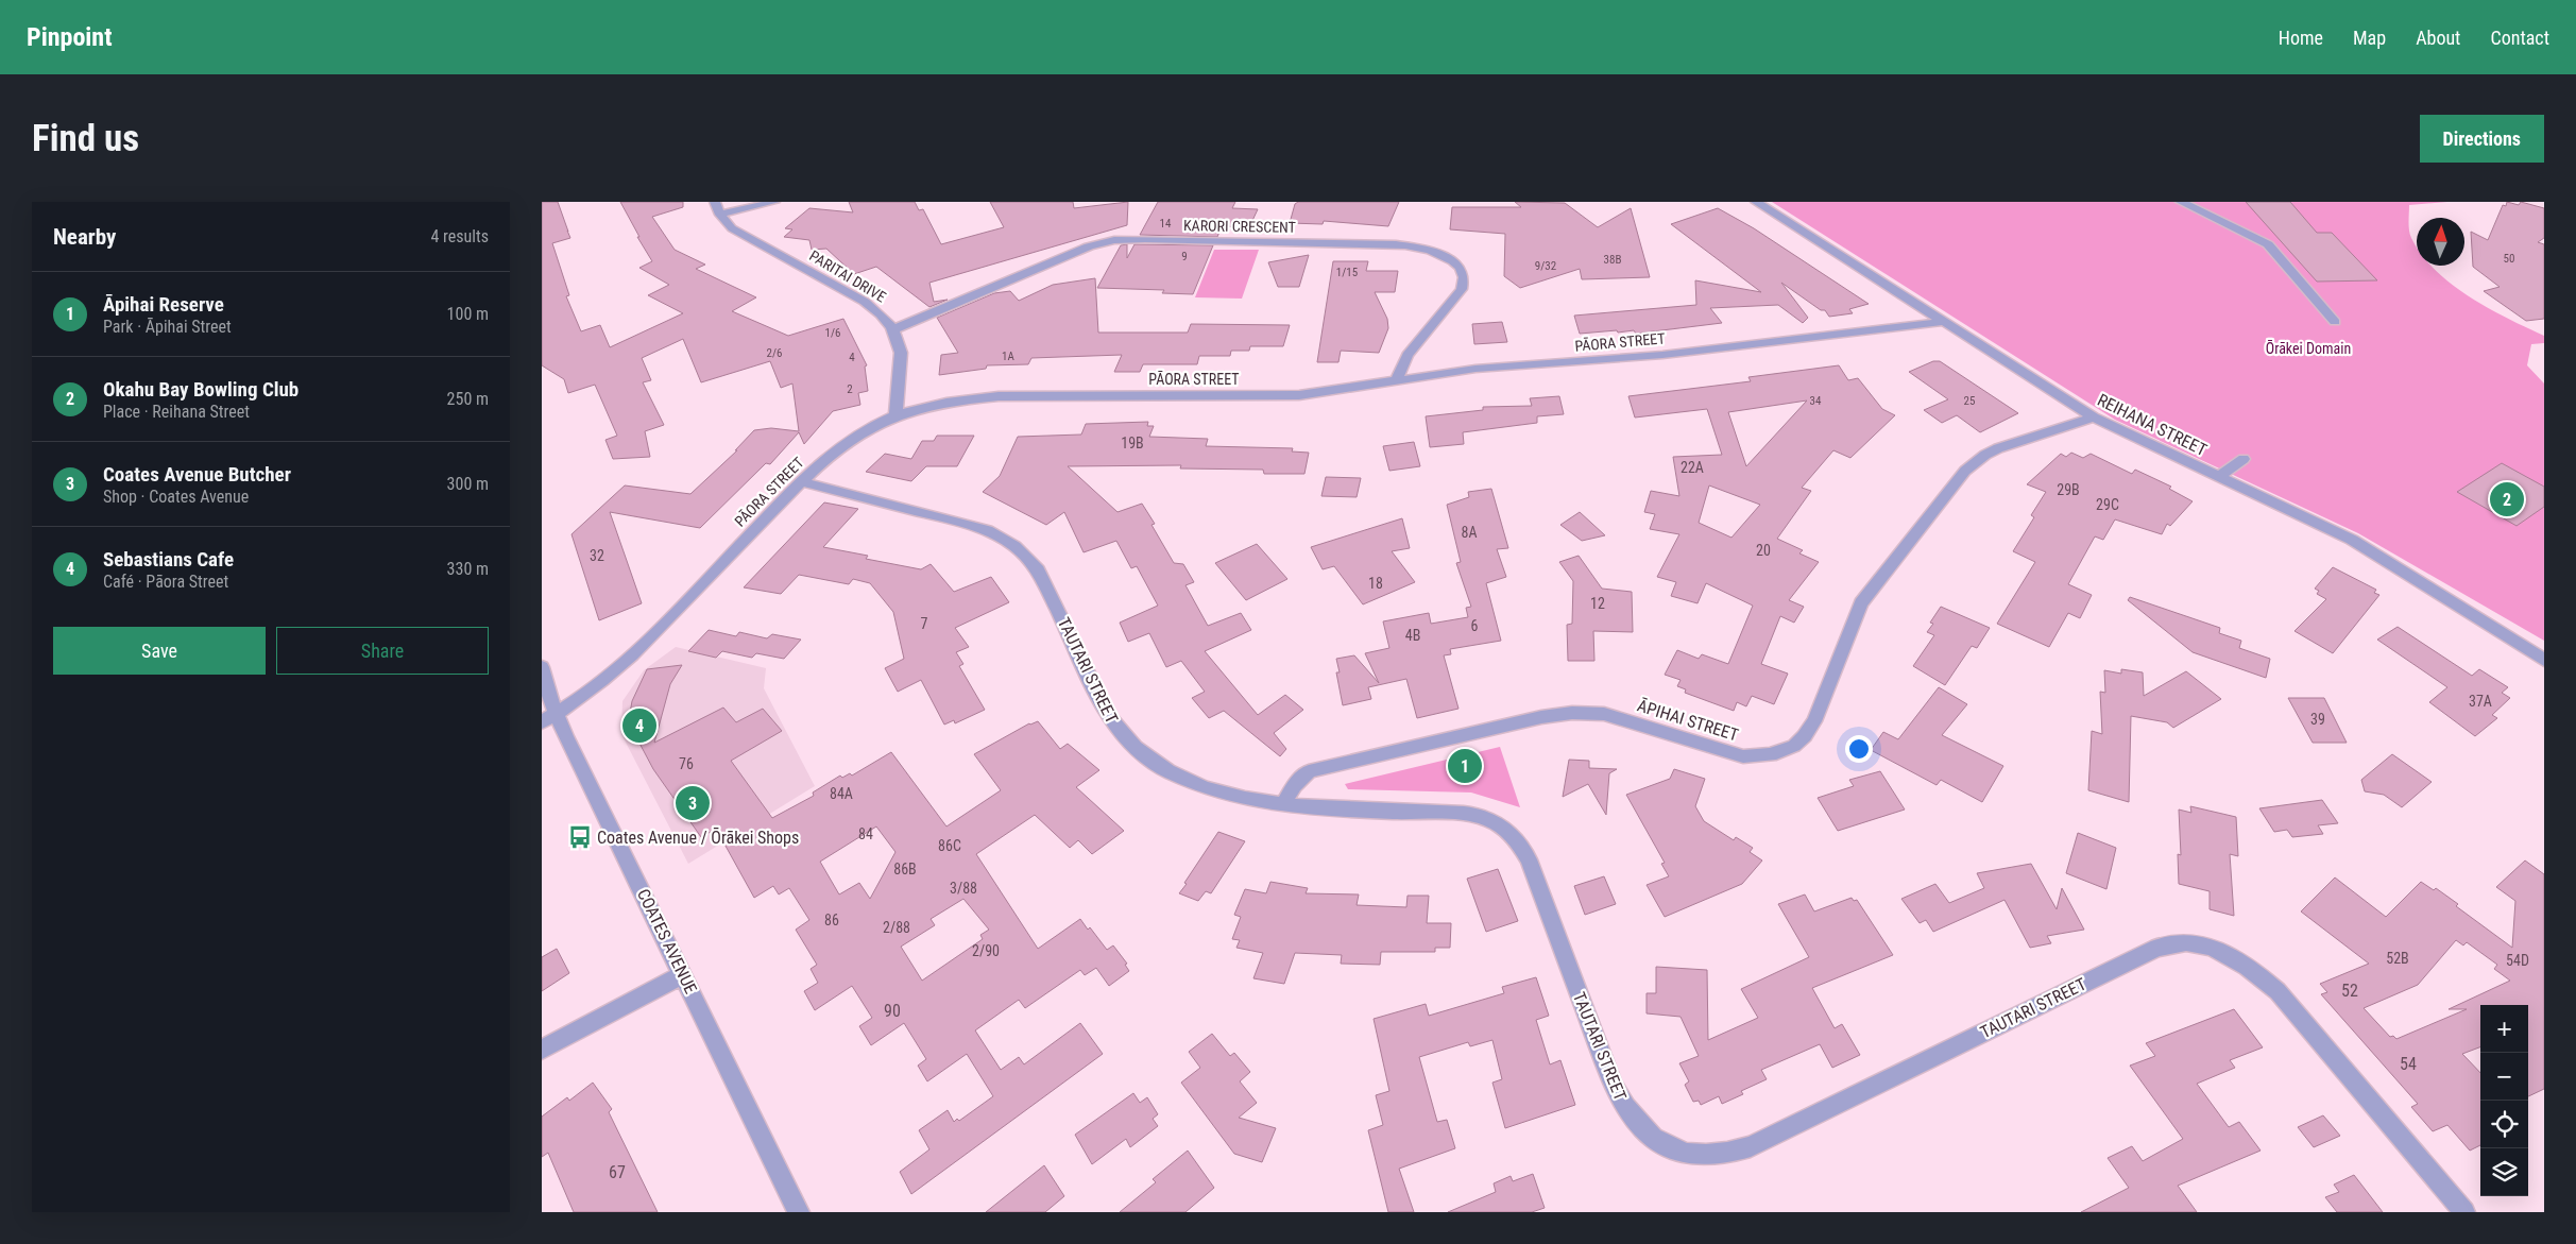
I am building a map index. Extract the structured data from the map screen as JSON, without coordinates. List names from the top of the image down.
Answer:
{
  "streets": {
    "street": [
      "KARORI CRESCENT",
      "PARITAI DRIVE",
      "PĀORA STREET",
      "REIHANA STREET",
      "TAUTARI STREET",
      "ĀPIHAI STREET",
      "COATES AVENUE"
    ]
  },
  "crossings": [
    ["KARORI CRESCENT", "PARITAI DRIVE"],
    ["KARORI CRESCENT", "PĀORA STREET"],
    ["PARITAI DRIVE", "PĀORA STREET"],
    ["PĀORA STREET", "REIHANA STREET"],
    ["PĀORA STREET", "TAUTARI STREET"],
    ["PĀORA STREET", "COATES AVENUE"],
    ["REIHANA STREET", "ĀPIHAI STREET"],
    ["TAUTARI STREET", "ĀPIHAI STREET"]
  ],
  "parks": ["Ōrākei Domain"],
  "places": {
    "bus stop": ["Coates Avenue / Ōrākei Shops"]
  },
  "house_numbers": [
    "14",
    "9",
    "50",
    "38B",
    "9/32",
    "1/15",
    "1/6",
    "2/6",
    "1A",
    "4",
    "2",
    "34",
    "25",
    "19B",
    "22A",
    "29B",
    "29C",
    "8A",
    "20",
    "32",
    "18",
    "12",
    "7",
    "6",
    "4B",
    "37A",
    "39",
    "76",
    "84A",
    "84",
    "86C",
    "86B",
    "3/88",
    "86",
    "2/88",
    "2/90",
    "52B",
    "54D",
    "52",
    "90",
    "54",
    "67"
  ],
  "north": "top",
  "page": {
    "header": "Pinpoint",
    "nav": [
      "Home",
      "Map",
      "About",
      "Contact"
    ],
    "buttons": [
      "Directions",
      ["Save", "Share"]
    ],
    "title": "Find us",
    "heading": ["Nearby", "4 results"],
    "list": [
      {
        "mark": "1",
        "name": "Āpihai Reserve",
        "note": "Park · Āpihai Street",
        "value": "100 m"
      },
      {
        "mark": "2",
        "name": "Okahu Bay Bowling Club",
        "note": "Place · Reihana Street",
        "value": "250 m"
      },
      {
        "mark": "3",
        "name": "Coates Avenue Butcher",
        "note": "Shop · Coates Avenue",
        "value": "300 m"
      },
      {
        "mark": "4",
        "name": "Sebastians Cafe",
        "note": "Café · Pāora Street",
        "value": "330 m"
      }
    ],
    "pins": [
      "2",
      "4",
      "1",
      "3"
    ],
    "map_buttons": ["+", "−"]
  }
}
